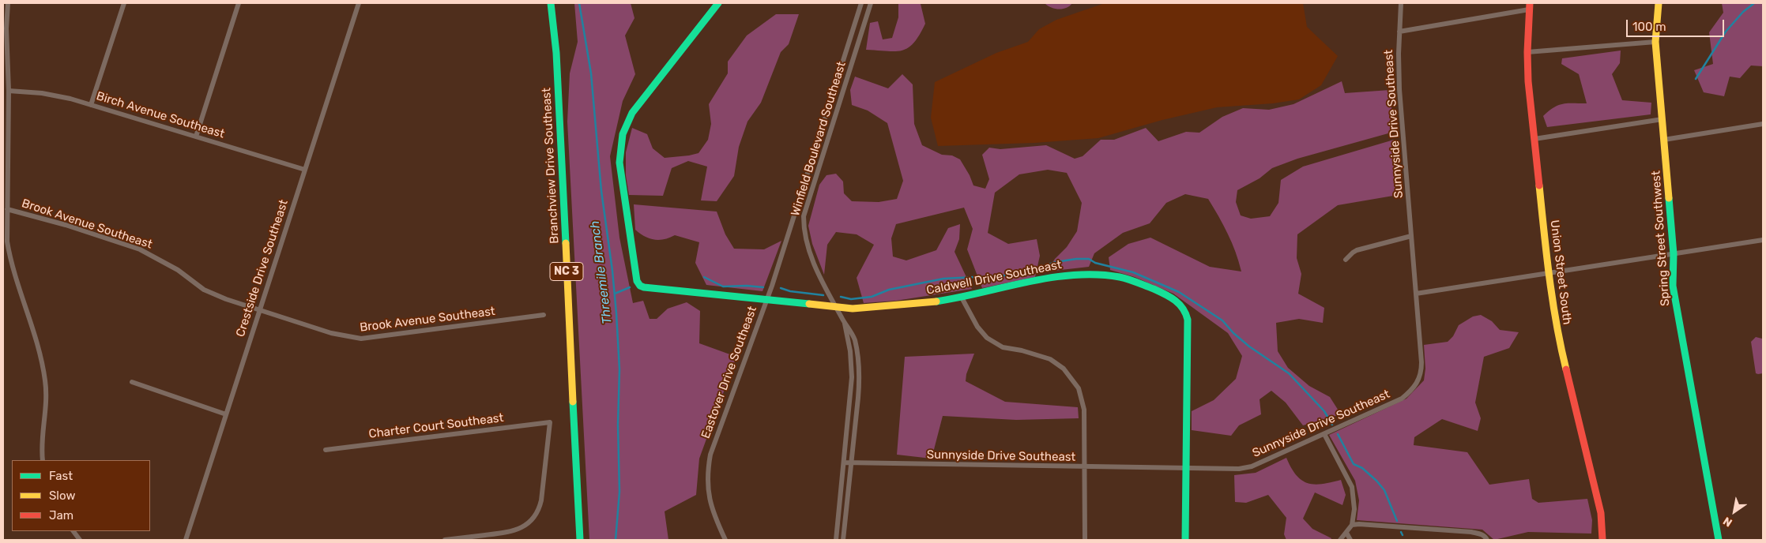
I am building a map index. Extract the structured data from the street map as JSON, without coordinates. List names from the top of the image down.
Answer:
{
  "streets": {
    "street": [
      "Birch Avenue Southeast",
      "Sunnyside Drive Southeast",
      "Winfield Boulevard Southeast",
      "Branchview Drive Southeast",
      "Brook Avenue Southeast",
      "Spring Street Southwest",
      "Crestside Drive Southeast",
      "NC 3",
      "Union Street South",
      "Caldwell Drive Southeast",
      "Eastover Drive Southeast",
      "Charter Court Southeast"
    ]
  },
  "crossings": [
    ["Birch Avenue Southeast", "Crestside Drive Southeast"],
    ["Sunnyside Drive Southeast", "Winfield Boulevard Southeast"],
    ["Sunnyside Drive Southeast", "Caldwell Drive Southeast"],
    ["Winfield Boulevard Southeast", "Caldwell Drive Southeast"],
    ["Winfield Boulevard Southeast", "Eastover Drive Southeast"],
    ["Brook Avenue Southeast", "Crestside Drive Southeast"],
    ["Caldwell Drive Southeast", "Eastover Drive Southeast"]
  ],
  "water": ["Threemile Branch"],
  "legend": ["Fast", "Slow", "Jam"],
  "scale_bar": "100 m",
  "north": "bottom left"
}
